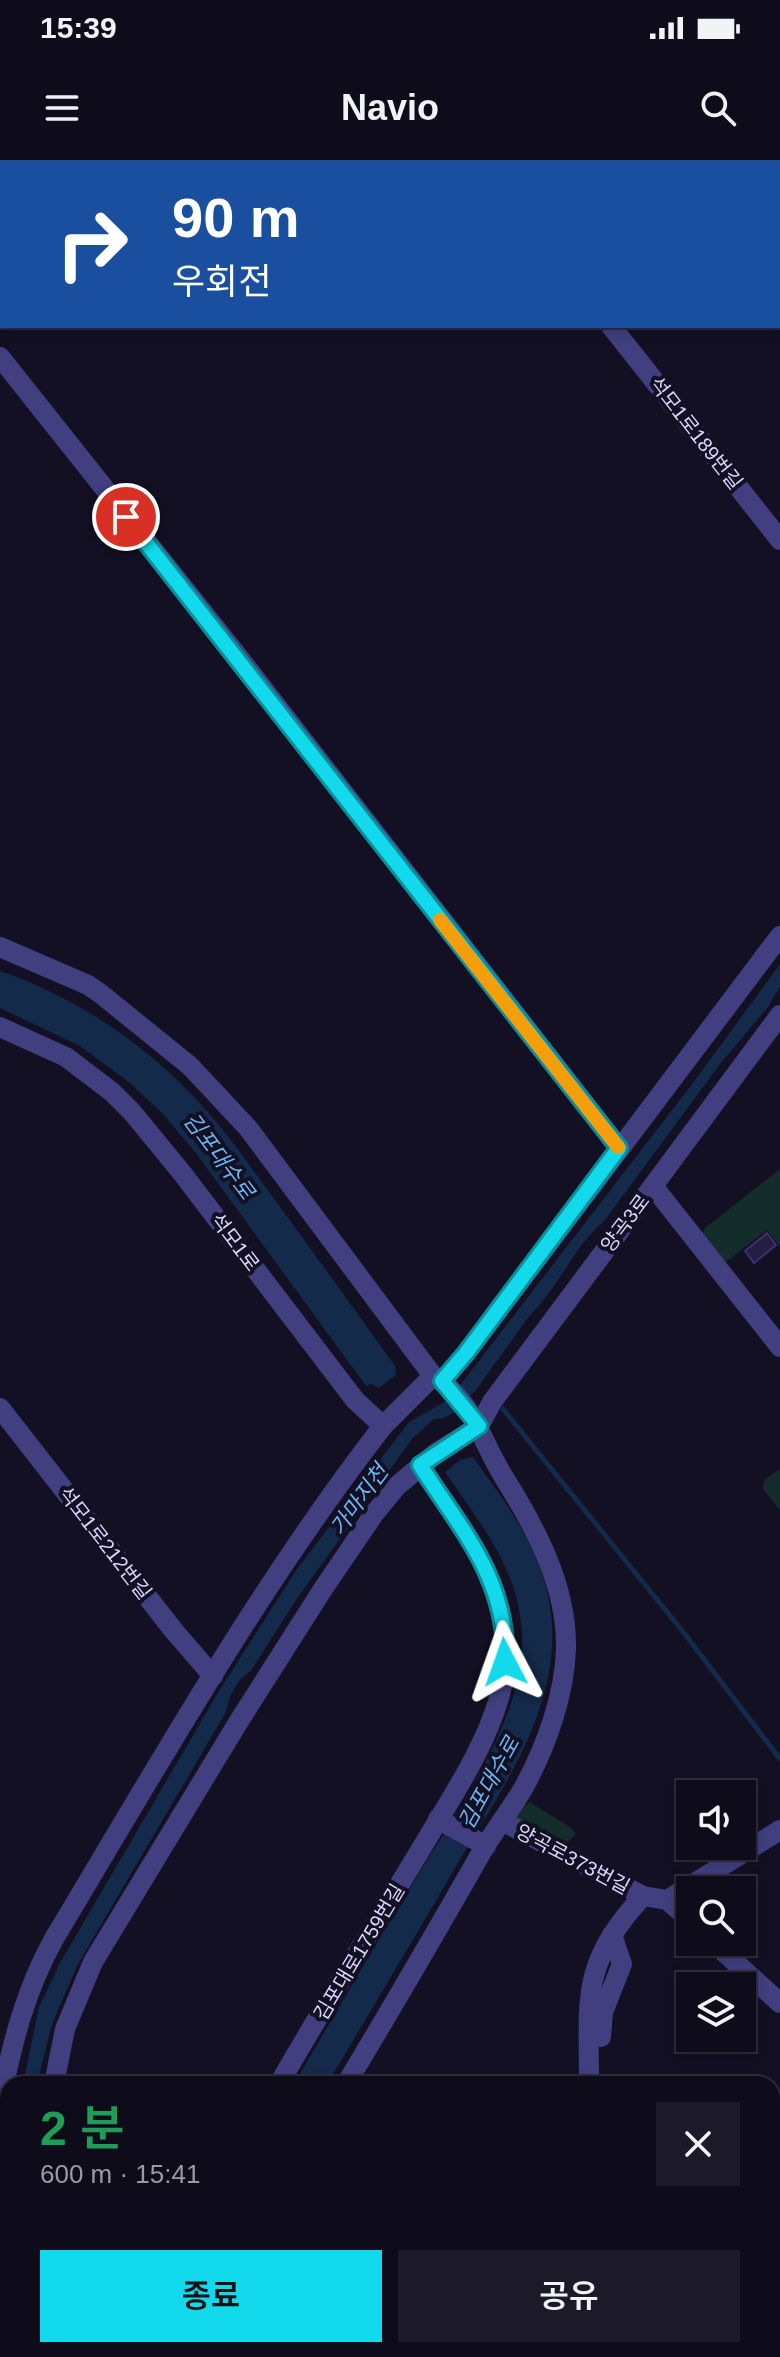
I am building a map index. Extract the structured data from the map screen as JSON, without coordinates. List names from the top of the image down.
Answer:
{
  "streets": {
    "lane": [
      "석모1로189번길",
      "양곡3로",
      "석모1로",
      "석모1로212번길",
      "양곡로373번길",
      "김포대로1759번길"
    ]
  },
  "water": ["김포대수로", "가마지천"],
  "page": {
    "status": "15:39",
    "header": "Navio",
    "turn": ["90 m", "우회전"],
    "heading": ["2 분", "600 m · 15:41"],
    "buttons": ["종료", "공유"]
  }
}
